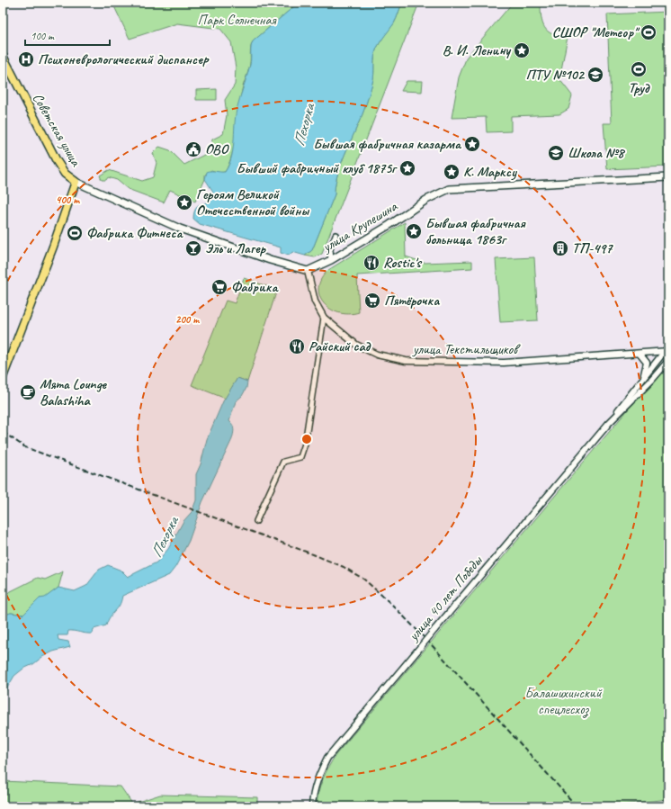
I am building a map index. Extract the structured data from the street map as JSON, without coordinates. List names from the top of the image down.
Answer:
{
  "streets": {
    "main road": ["Советская улица", "улица Крупешина"],
    "street": ["улица Текстильщиков", "улица 40 лет Победы"]
  },
  "crossings": [
    ["улица Крупешина", "улица Текстильщиков"],
    ["улица Текстильщиков", "улица 40 лет Победы"]
  ],
  "water": ["Пехорка"],
  "parks": ["Парк Солнечная", "Балашихинский спецлесхоз"],
  "places": {
    "sports": ["СШОР \"Метеор\"", "Труд", "Фабрика Фитнеса"],
    "place": [
      "В. И. Ленину",
      "Бывшая фабричная казарма",
      "Бывший фабричный клуб 1875г",
      "К. Марксу",
      "Героям Великой Отечественной войны",
      "Бывшая фабричная больница 1863г"
    ],
    "hospital": ["Психоневрологический диспансер"],
    "school or university": ["ПТУ №102", "Школа №8"],
    "public building": ["ОВО"],
    "bar": ["Эль и Лагер"],
    "building": ["ТП-497"],
    "restaurant": ["Rostic's", "Райский сад"],
    "supermarket": ["Фабрика", "Пятёрочка"],
    "cafe": ["Мята Lounge Balashiha"]
  },
  "scale_bar": "100 m",
  "rings": ["400 m", "200 m"]
}
